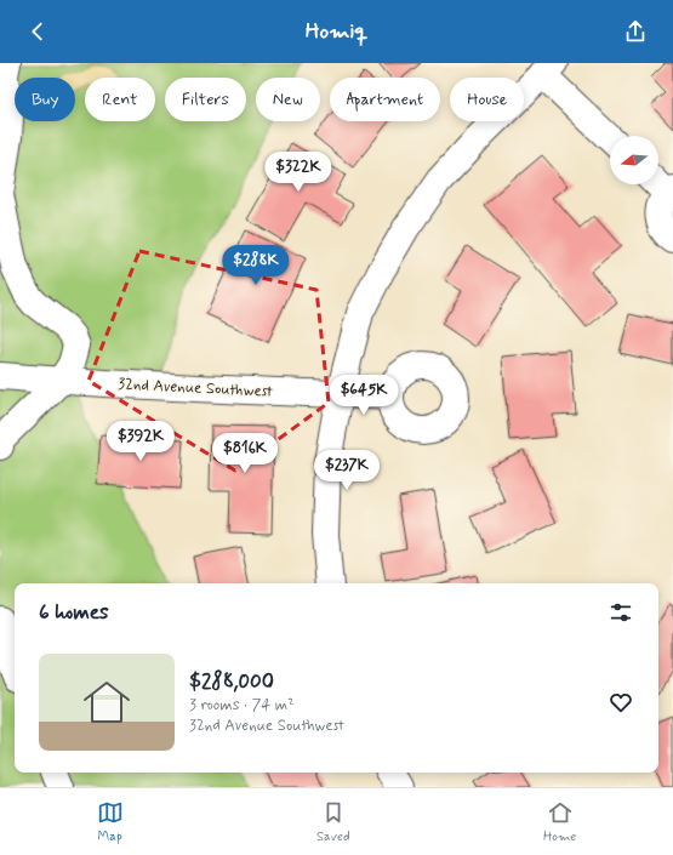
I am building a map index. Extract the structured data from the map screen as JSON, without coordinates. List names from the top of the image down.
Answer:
{
  "streets": {
    "street": ["32nd Avenue Southwest"]
  },
  "north": "left",
  "page": {
    "header": "Homiq",
    "chip": [
      "Buy",
      "Rent",
      "Filters",
      "New",
      "Apartment",
      "House"
    ],
    "price": [
      "$322K",
      "$288K",
      "$645K",
      "$392K",
      "$816K",
      "$237K"
    ],
    "heading": "6 homes",
    "list": [
      {
        "name": "$288,000",
        "note": "3 rooms · 74 m² · 32nd Avenue Southwest"
      }
    ],
    "tabs": ["Map", "Saved", "Home"]
  }
}
